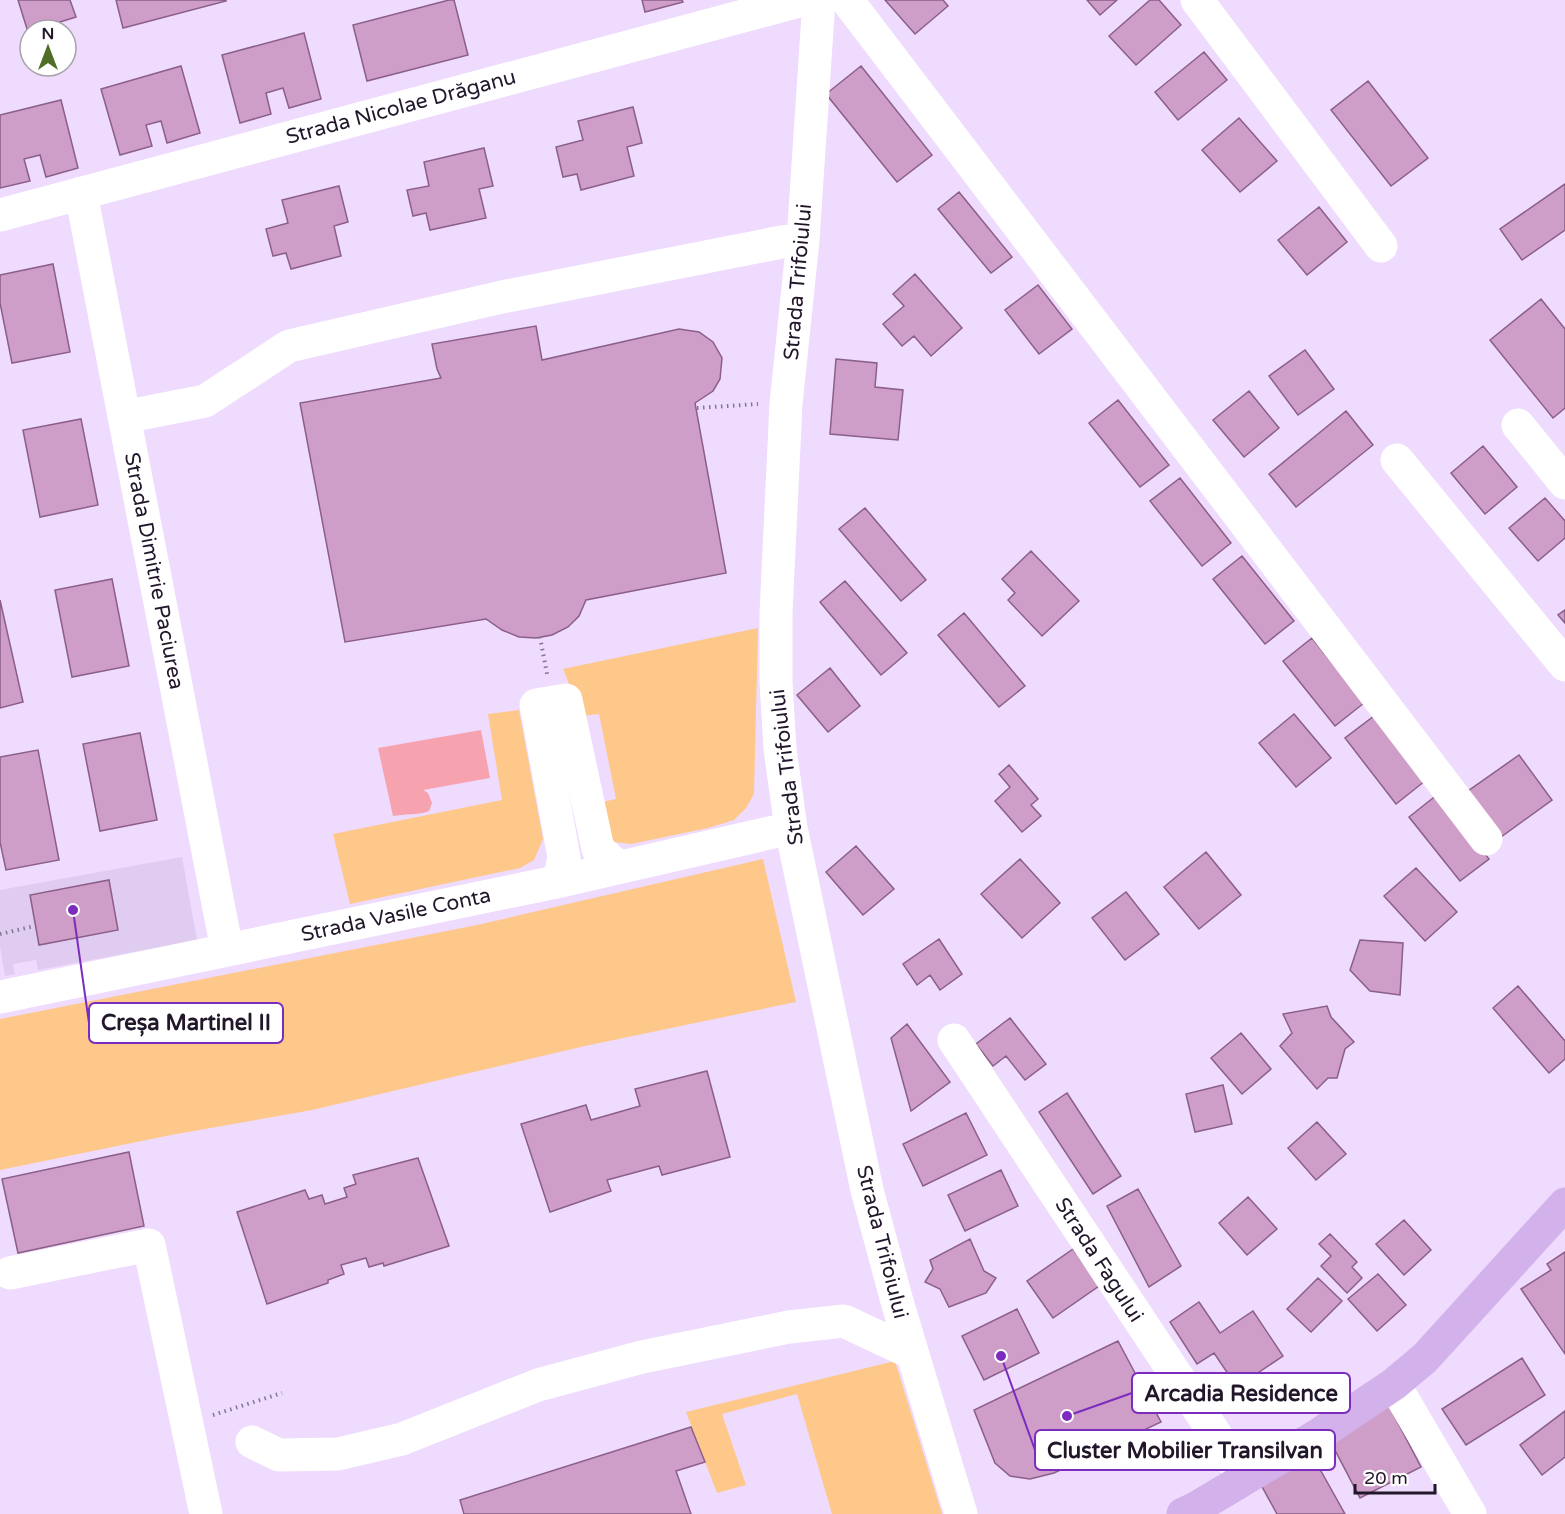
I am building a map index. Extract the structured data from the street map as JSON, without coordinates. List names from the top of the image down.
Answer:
{
  "streets": {
    "street": [
      "Strada Nicolae Drăganu",
      "Strada Trifoiului",
      "Strada Dimitrie Paciurea",
      "Strada Vasile Conta",
      "Strada Fagului"
    ]
  },
  "crossings": [
    ["Strada Nicolae Drăganu", "Strada Dimitrie Paciurea"],
    ["Strada Trifoiului", "Strada Vasile Conta"],
    ["Strada Dimitrie Paciurea", "Strada Vasile Conta"]
  ],
  "places": ["Creșa Martinel II", "Cluster Mobilier Transilvan", "Arcadia Residence"],
  "scale_bar": "20 m",
  "north": "top"
}
